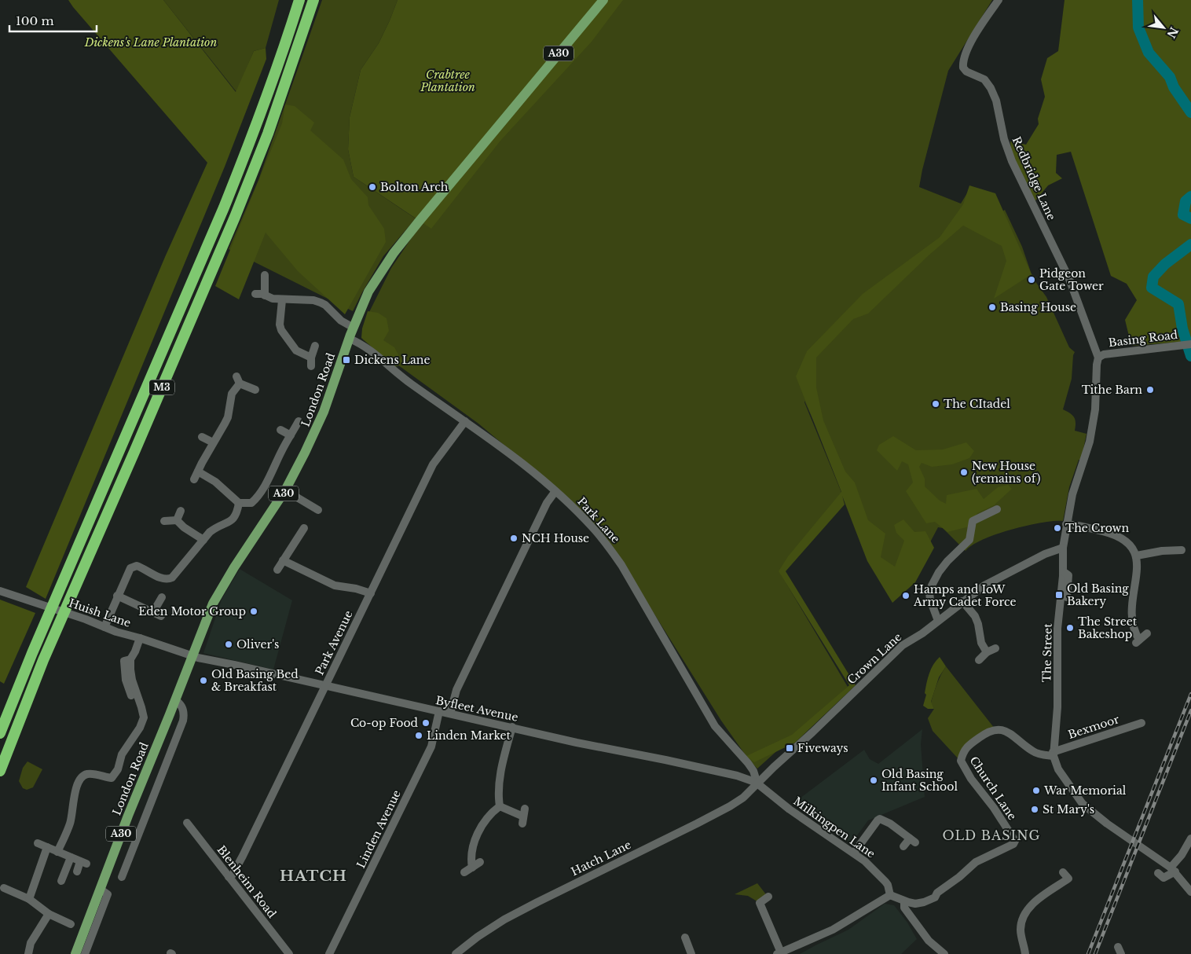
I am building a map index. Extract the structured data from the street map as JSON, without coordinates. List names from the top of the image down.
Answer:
{
  "streets": {
    "highway": ["M3"],
    "main road": ["A30", "London Road"],
    "street": [
      "Redbridge Lane",
      "Basing Road",
      "Park Lane",
      "Huish Lane",
      "Park Avenue",
      "The Street",
      "Crown Lane",
      "Byfleet Avenue",
      "Bexmoor",
      "Church Lane",
      "Milkingpen Lane",
      "Linden Avenue",
      "Hatch Lane",
      "Blenheim Road"
    ]
  },
  "crossings": [
    ["Redbridge Lane", "Basing Road"],
    ["Redbridge Lane", "The Street"],
    ["Basing Road", "The Street"],
    ["London Road", "Park Lane"],
    ["London Road", "Huish Lane"],
    ["London Road", "Byfleet Avenue"],
    ["Park Lane", "Park Avenue"],
    ["Park Lane", "Crown Lane"],
    ["Park Lane", "Byfleet Avenue"],
    ["Park Lane", "Milkingpen Lane"],
    ["Park Lane", "Hatch Lane"],
    ["Huish Lane", "Byfleet Avenue"],
    ["Park Avenue", "Byfleet Avenue"],
    ["Park Avenue", "Blenheim Road"],
    ["The Street", "Crown Lane"],
    ["The Street", "Bexmoor"],
    ["The Street", "Church Lane"],
    ["Crown Lane", "Byfleet Avenue"],
    ["Crown Lane", "Milkingpen Lane"],
    ["Crown Lane", "Hatch Lane"],
    ["Byfleet Avenue", "Milkingpen Lane"],
    ["Byfleet Avenue", "Linden Avenue"],
    ["Byfleet Avenue", "Hatch Lane"],
    ["Bexmoor", "Church Lane"],
    ["Church Lane", "Milkingpen Lane"],
    ["Milkingpen Lane", "Hatch Lane"]
  ],
  "districts": ["OLD BASING", "HATCH"],
  "parks": ["Dickens's Lane Plantation", "Crabtree Plantation"],
  "places": {
    "other": [
      "Bolton Arch",
      "Pidgeon Gate Tower",
      "Basing House",
      "Tithe Barn",
      "The CItadel",
      "New House (remains of)",
      "The Crown",
      "NCH House",
      "Hamps and IoW Army Cadet Force",
      "Eden Motor Group",
      "The Street Bakeshop",
      "Oliver's",
      "Old Basing Bed & Breakfast",
      "Co-op Food",
      "Linden Market",
      "Old Basing Infant School",
      "War Memorial",
      "St Mary's"
    ],
    "transit": ["Dickens Lane", "Old Basing Bakery", "Fiveways"]
  },
  "scale_bar": "100 m",
  "north": "bottom right"
}
